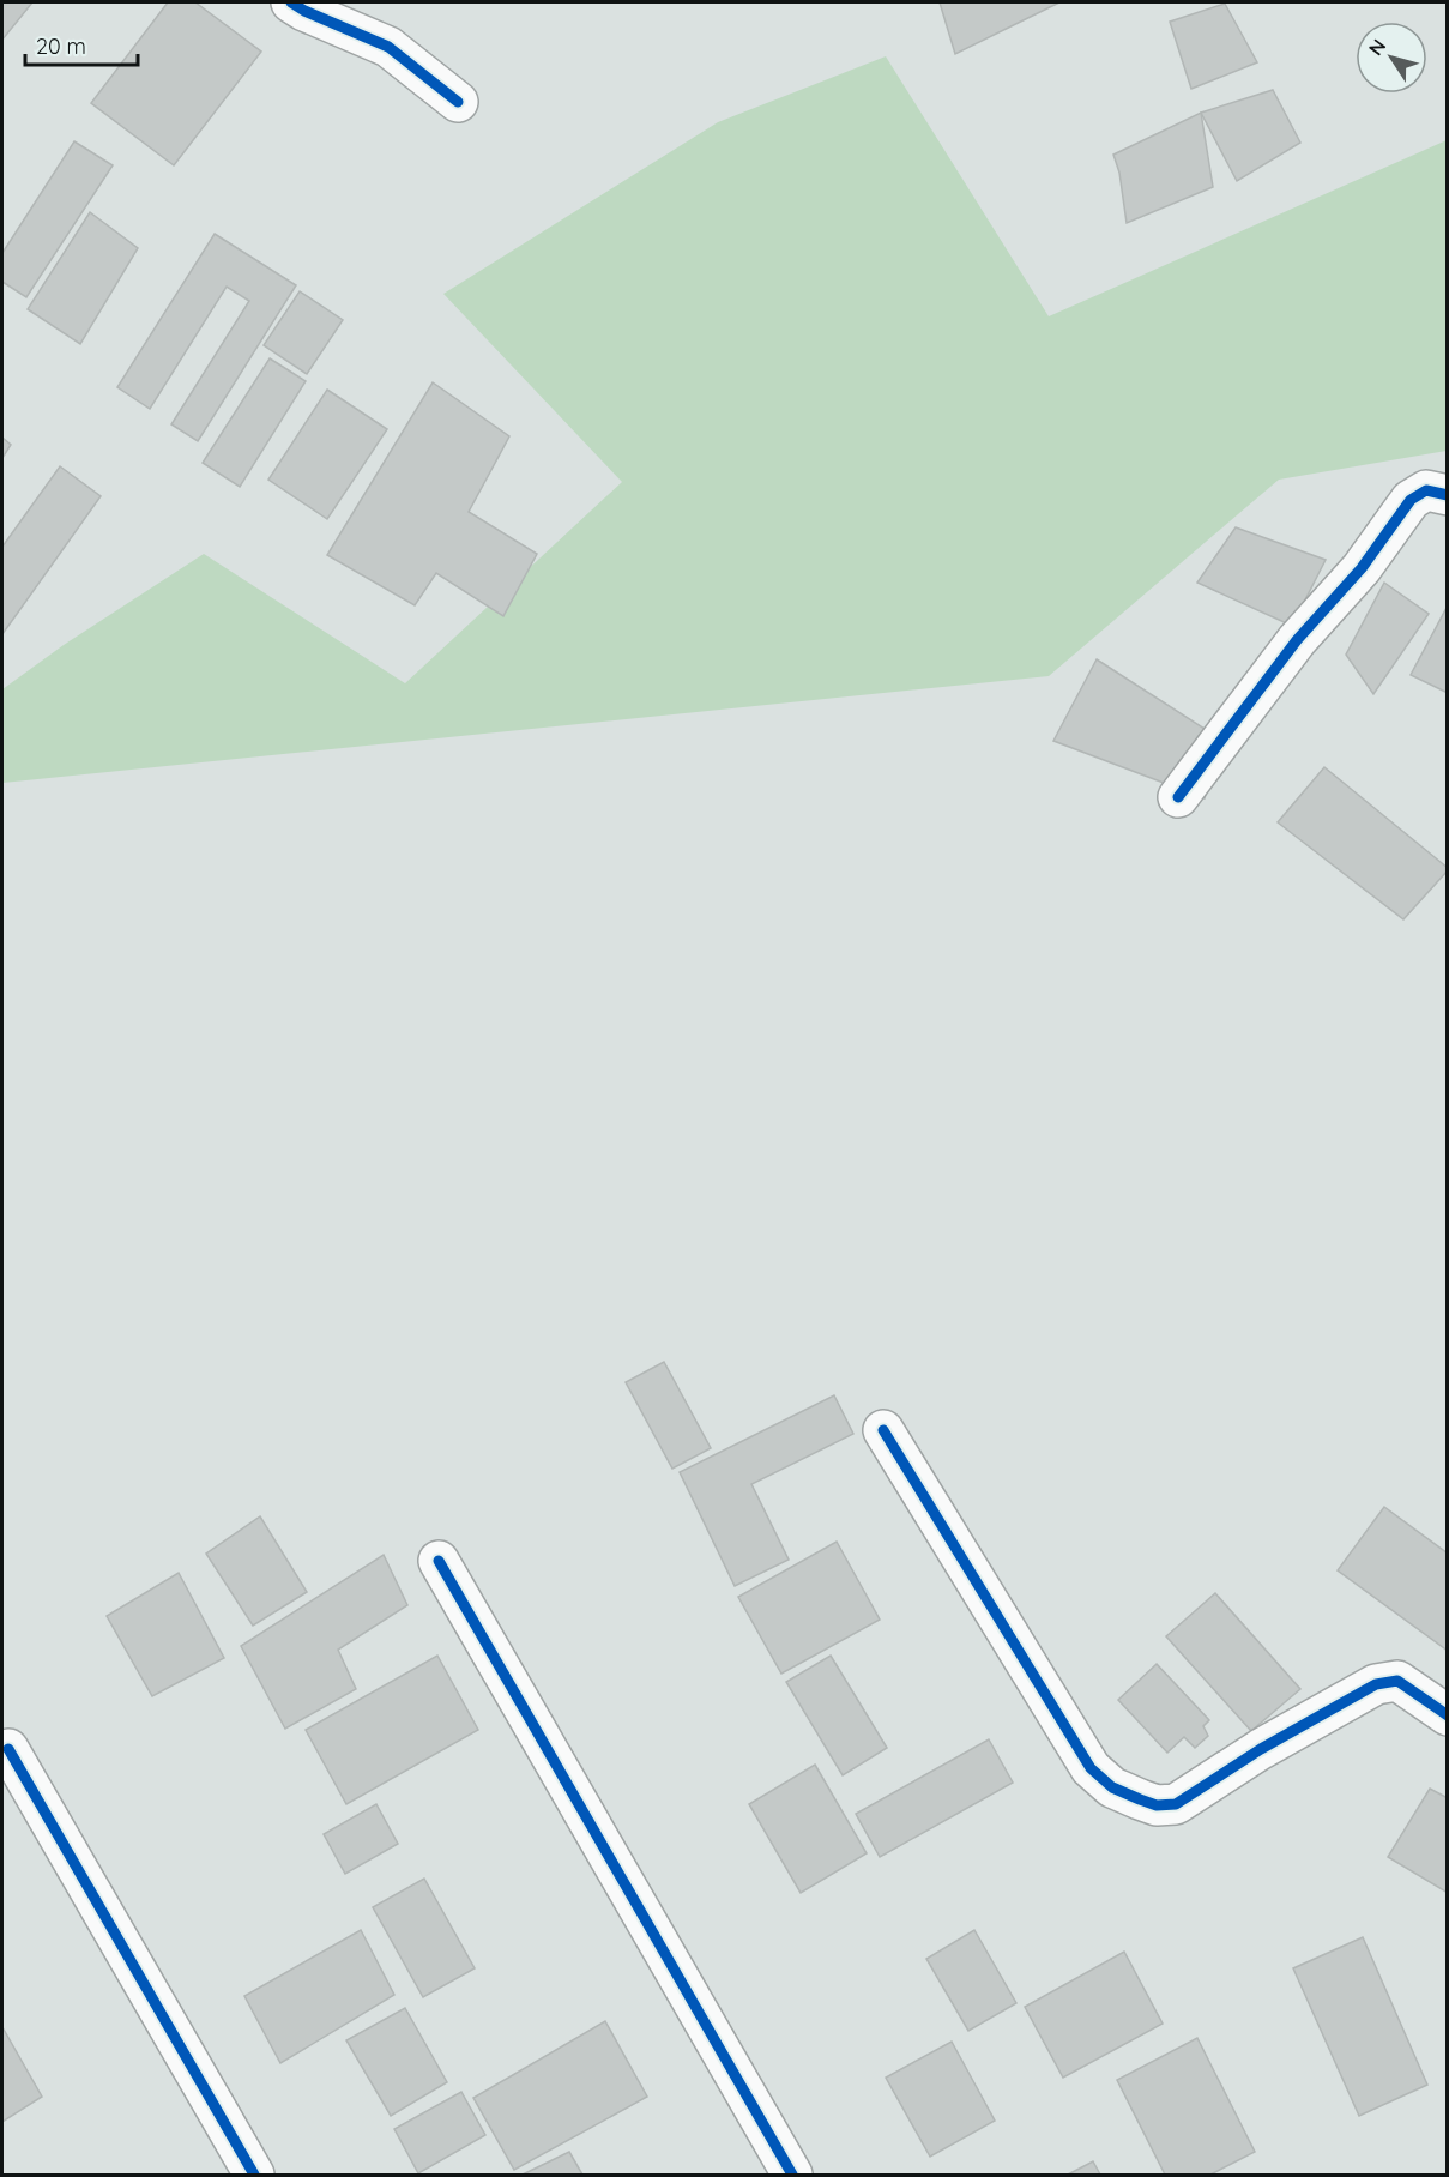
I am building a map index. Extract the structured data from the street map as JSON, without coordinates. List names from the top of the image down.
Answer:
{
  "scale_bar": "20 m",
  "north": "top left"
}
